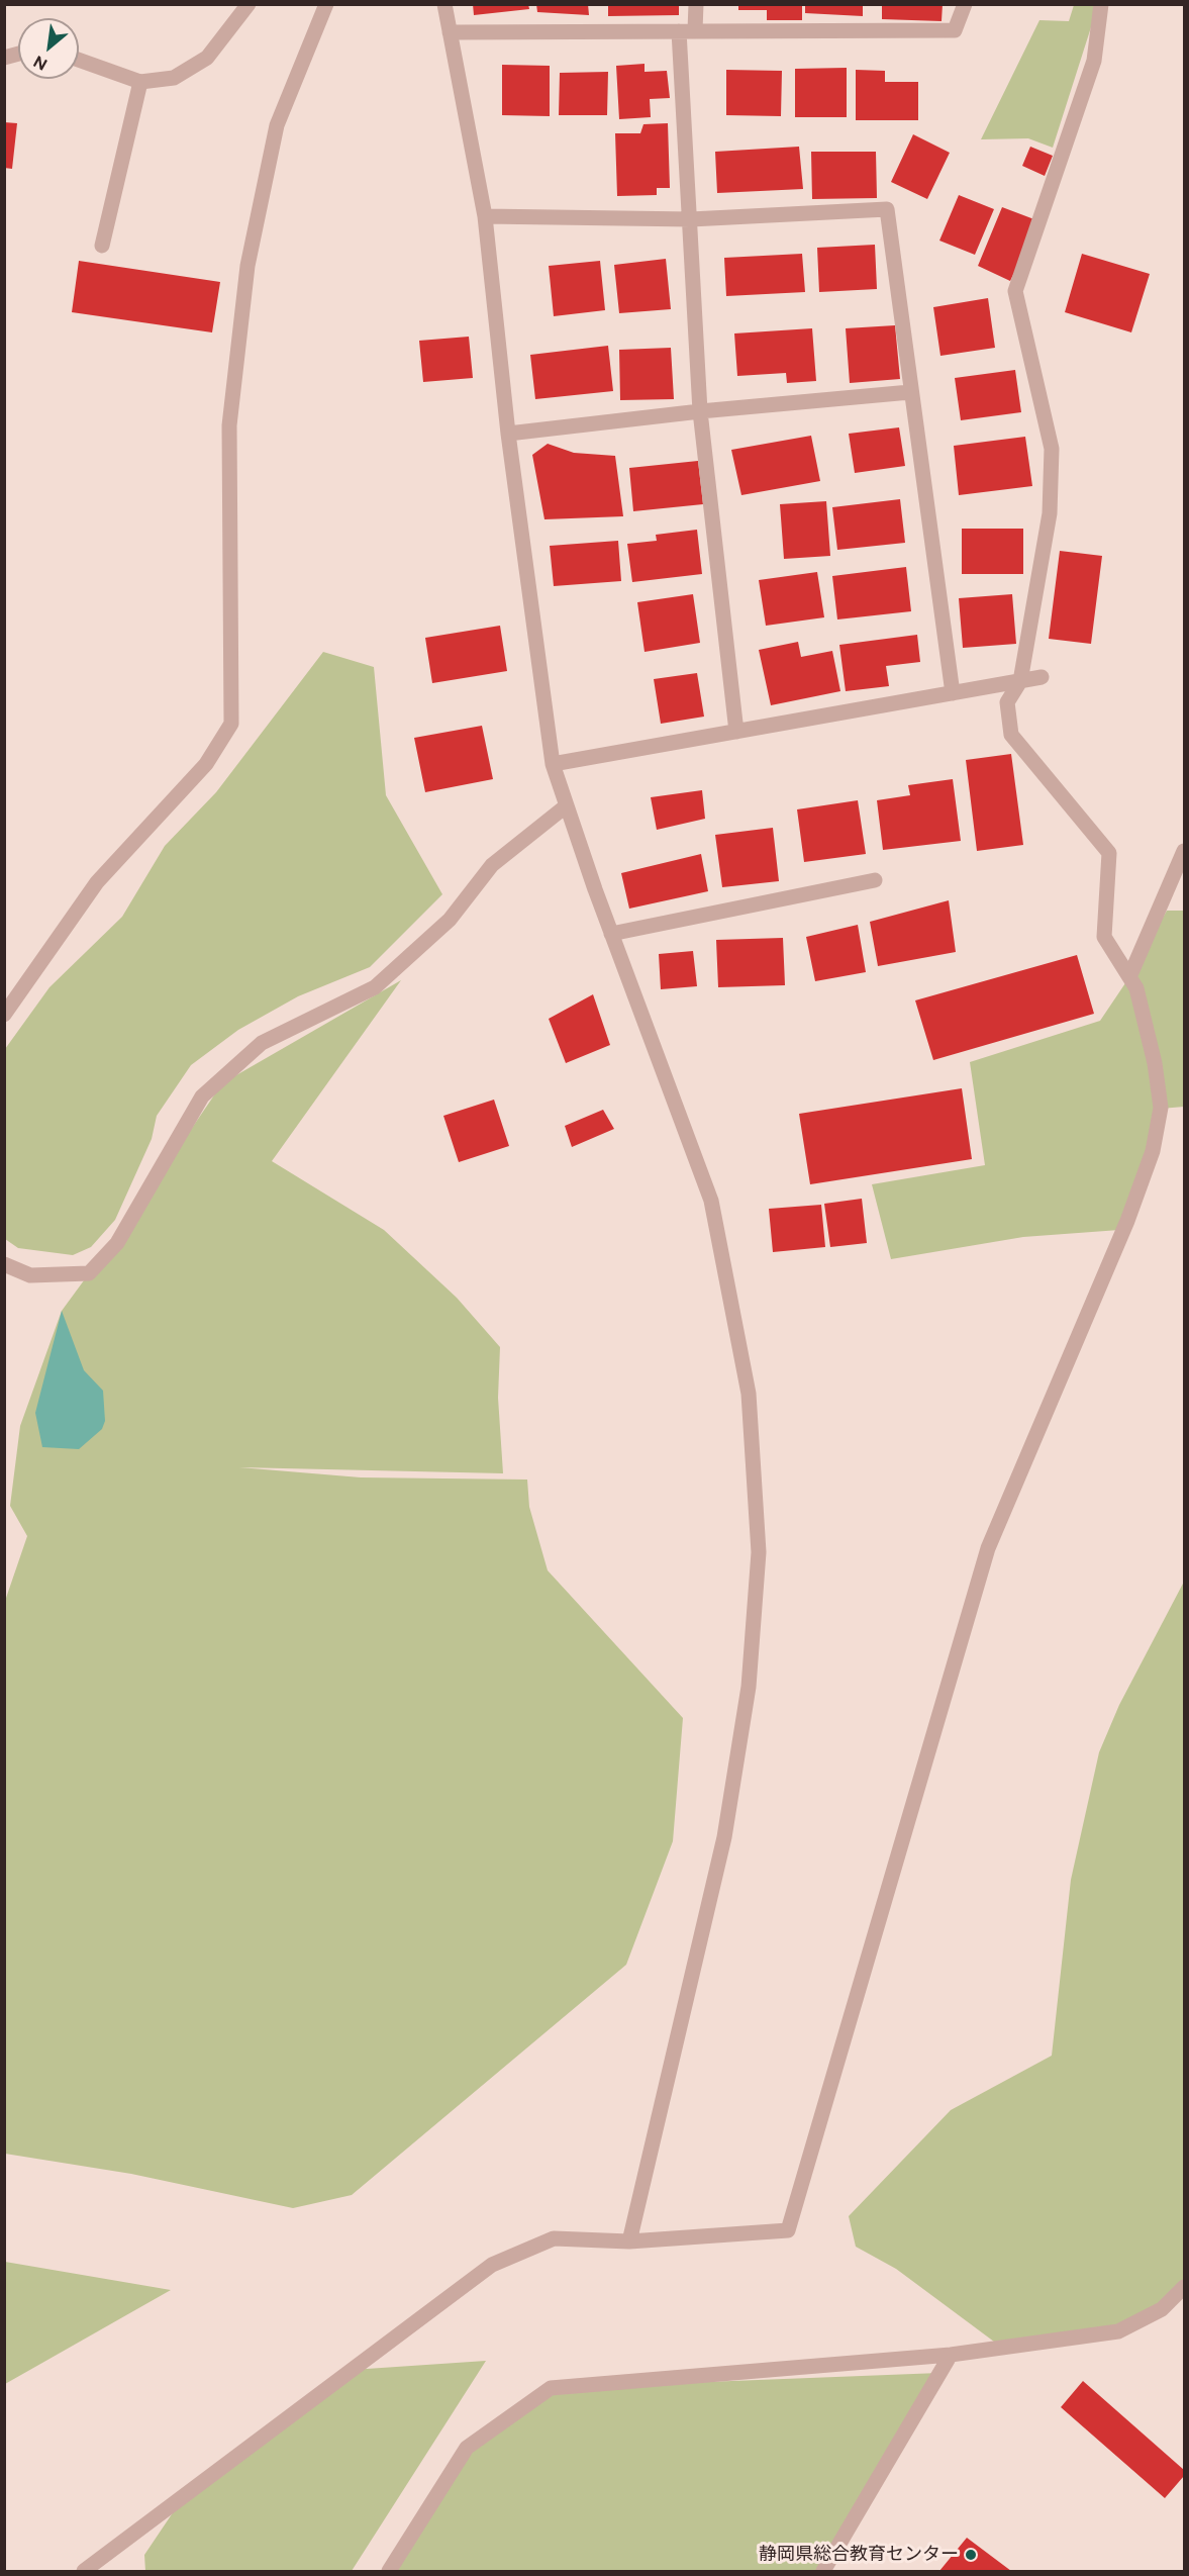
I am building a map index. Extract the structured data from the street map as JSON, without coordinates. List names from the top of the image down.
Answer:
{
  "places": ["静岡県総合教育センター"],
  "north": "bottom left"
}
